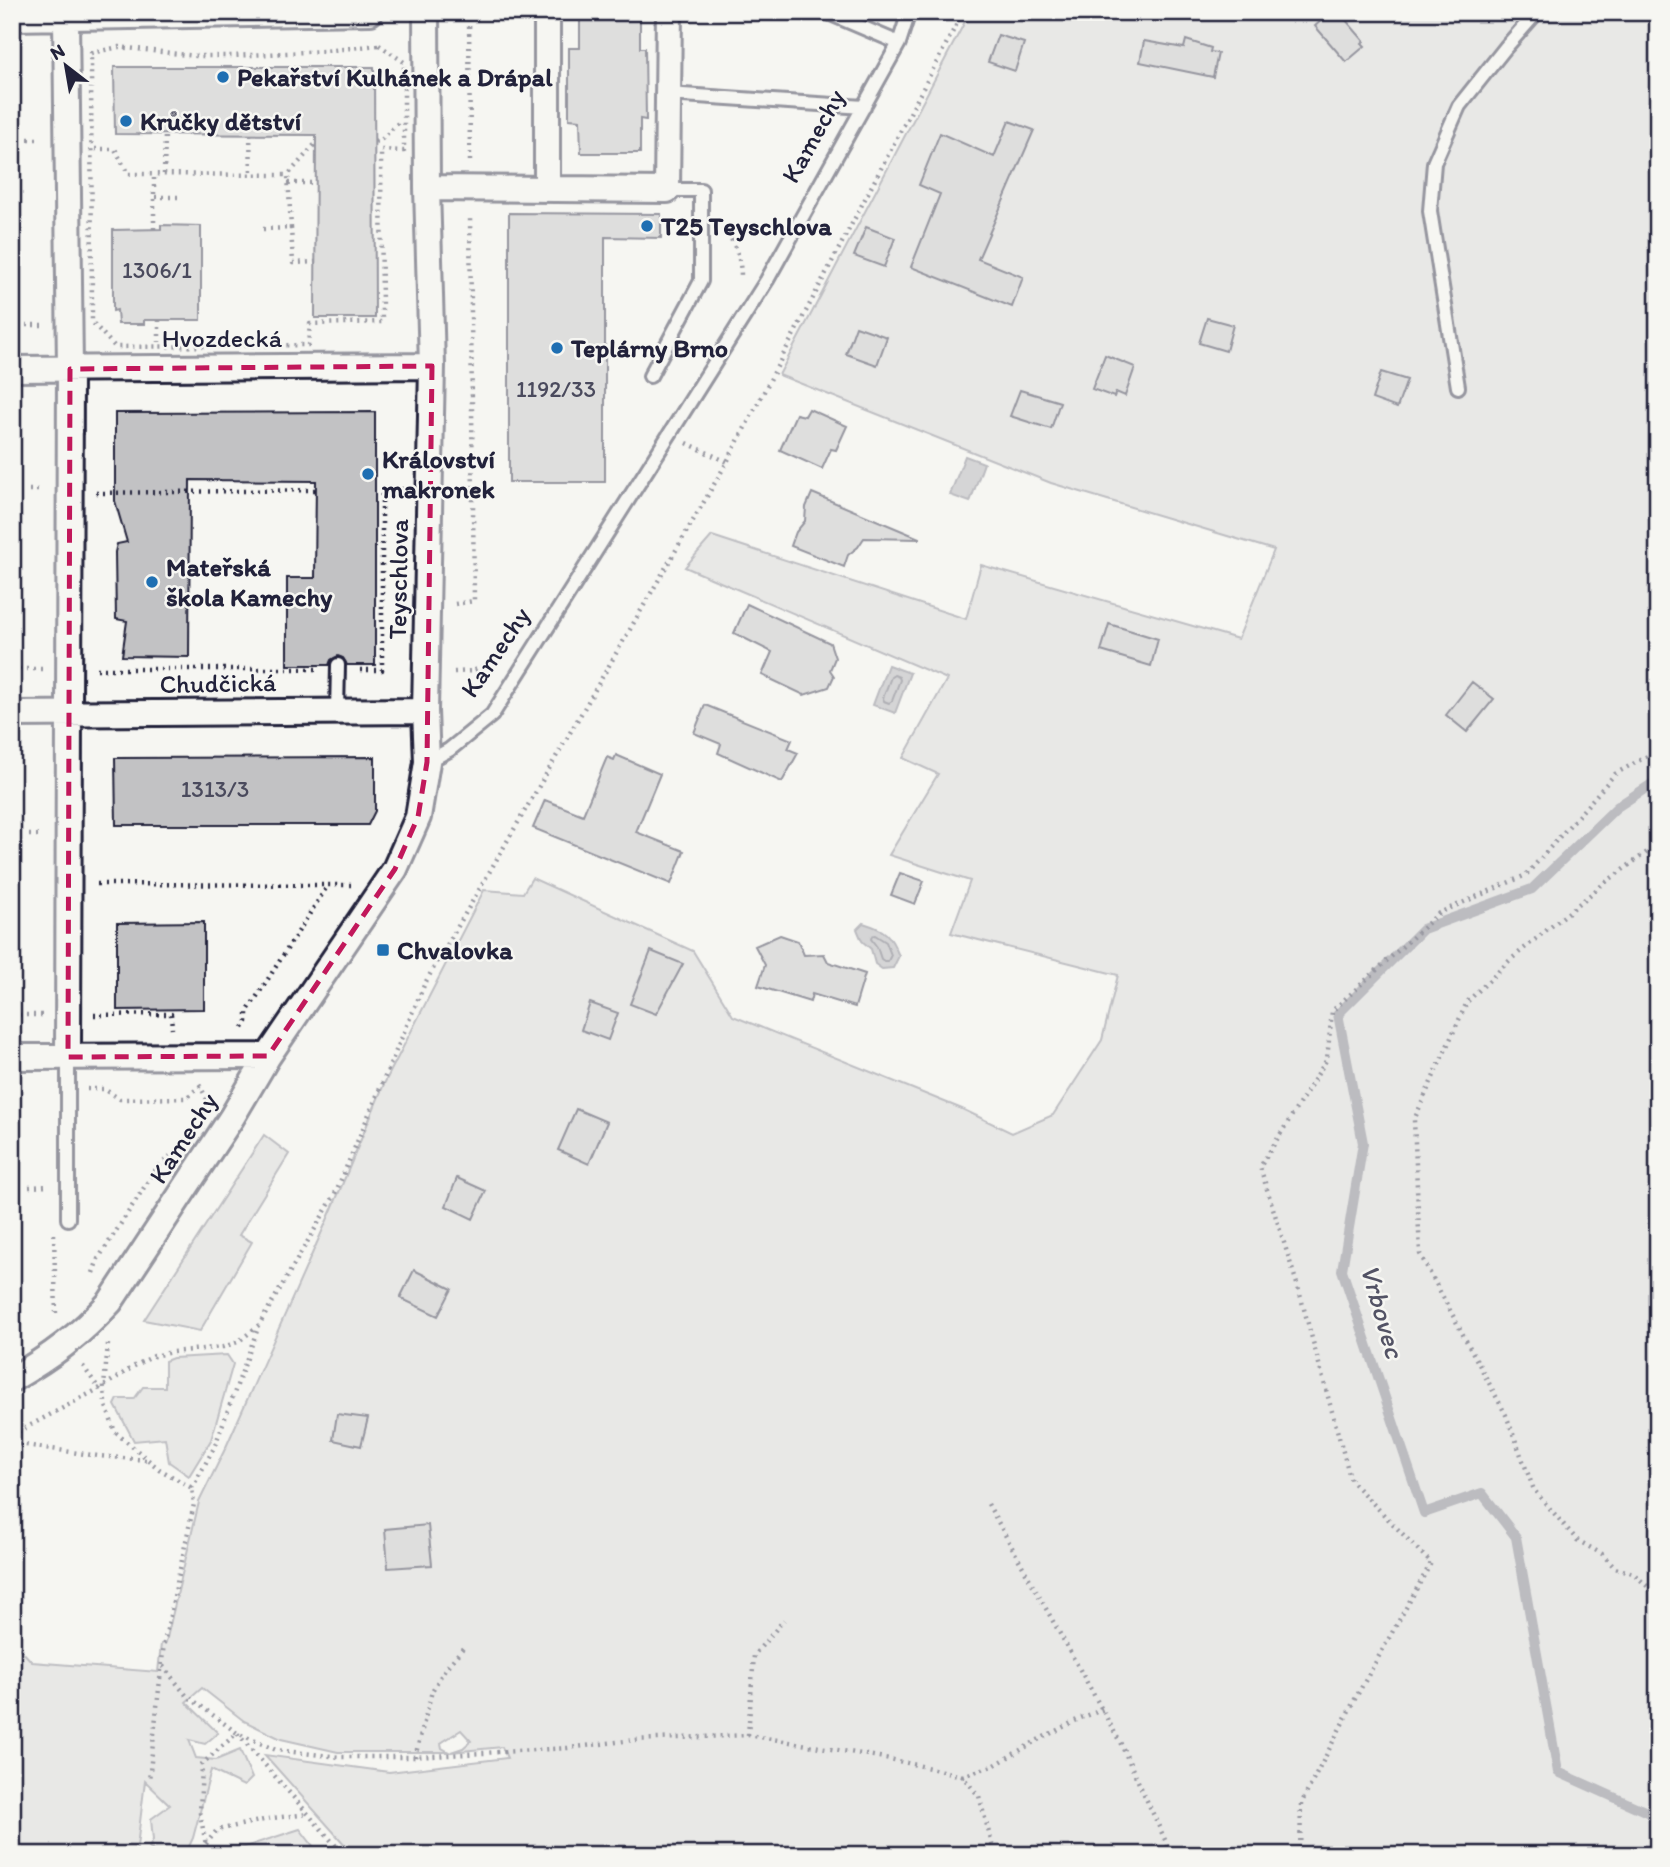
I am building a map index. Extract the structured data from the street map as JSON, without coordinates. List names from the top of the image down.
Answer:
{
  "streets": {
    "street": [
      "Kamechy",
      "Hvozdecká",
      "Teyschlova",
      "Chudčická"
    ]
  },
  "crossings": [
    ["Kamechy", "Teyschlova"],
    ["Hvozdecká", "Teyschlova"],
    ["Teyschlova", "Chudčická"]
  ],
  "water": ["Vrbovec"],
  "places": {
    "other": [
      "Pekařství Kulhánek a Drápal",
      "Krůčky dětství",
      "T25 Teyschlova",
      "Teplárny Brno",
      "Království makronek",
      "Mateřská škola Kamechy"
    ],
    "transit": ["Chvalovka"]
  },
  "house_numbers": ["1306/1", "1192/33", "1313/3"],
  "north": "top left"
}
